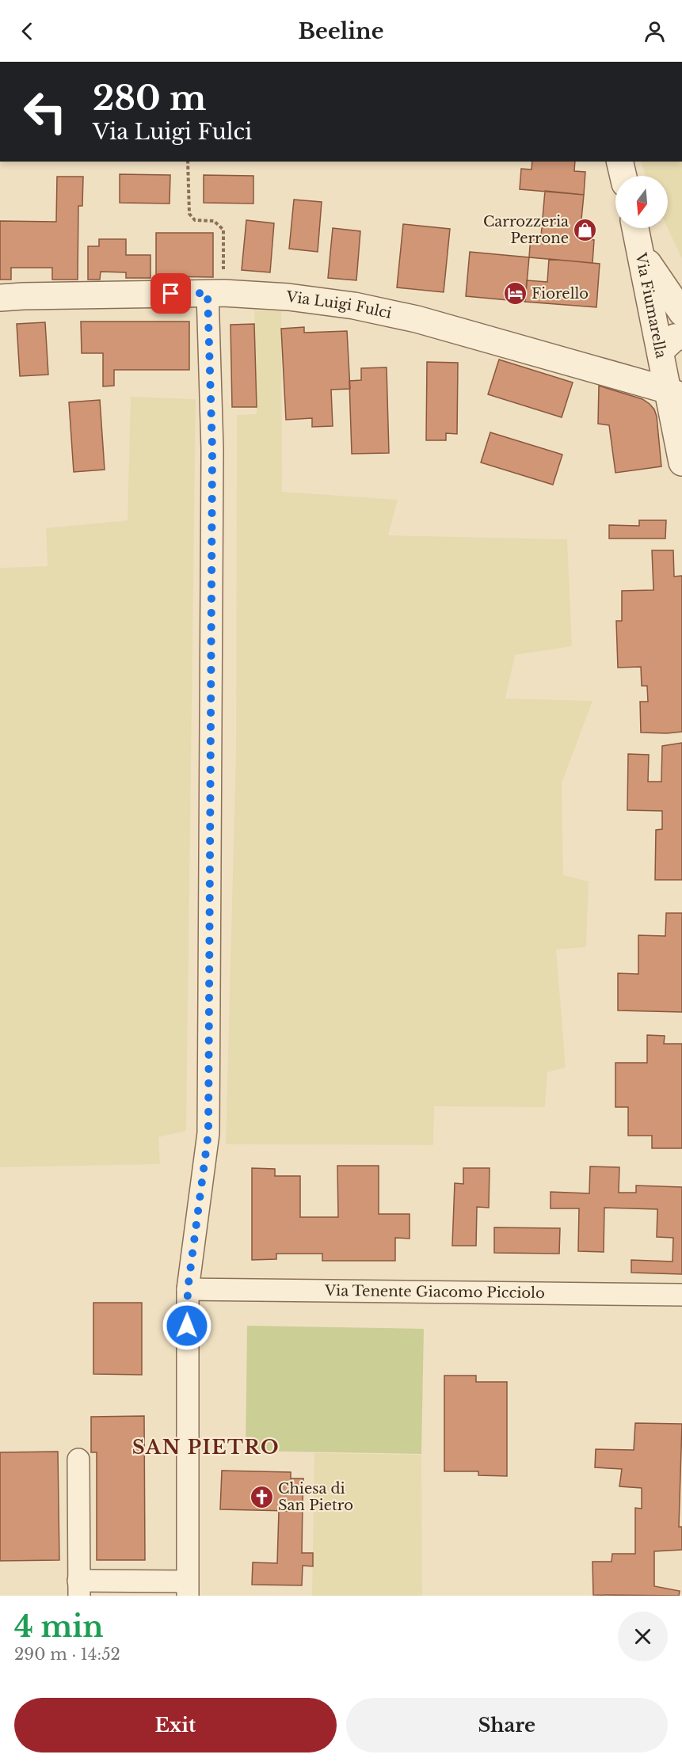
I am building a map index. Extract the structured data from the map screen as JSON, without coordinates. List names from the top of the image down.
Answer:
{
  "streets": {
    "street": ["Via Fiumarella", "Via Luigi Fulci", "Via Tenente Giacomo Picciolo"]
  },
  "crossings": [
    ["Via Fiumarella", "Via Luigi Fulci"]
  ],
  "districts": ["SAN PIETRO"],
  "places": {
    "shop": ["Carrozzeria Perrone"],
    "hotel": ["Fiorello"],
    "church": ["Chiesa di San Pietro"]
  },
  "north": "bottom",
  "page": {
    "header": "Beeline",
    "turn": ["280 m", "Via Luigi Fulci"],
    "heading": ["4 min", "290 m · 14:52"],
    "buttons": ["Exit", "Share"]
  }
}
